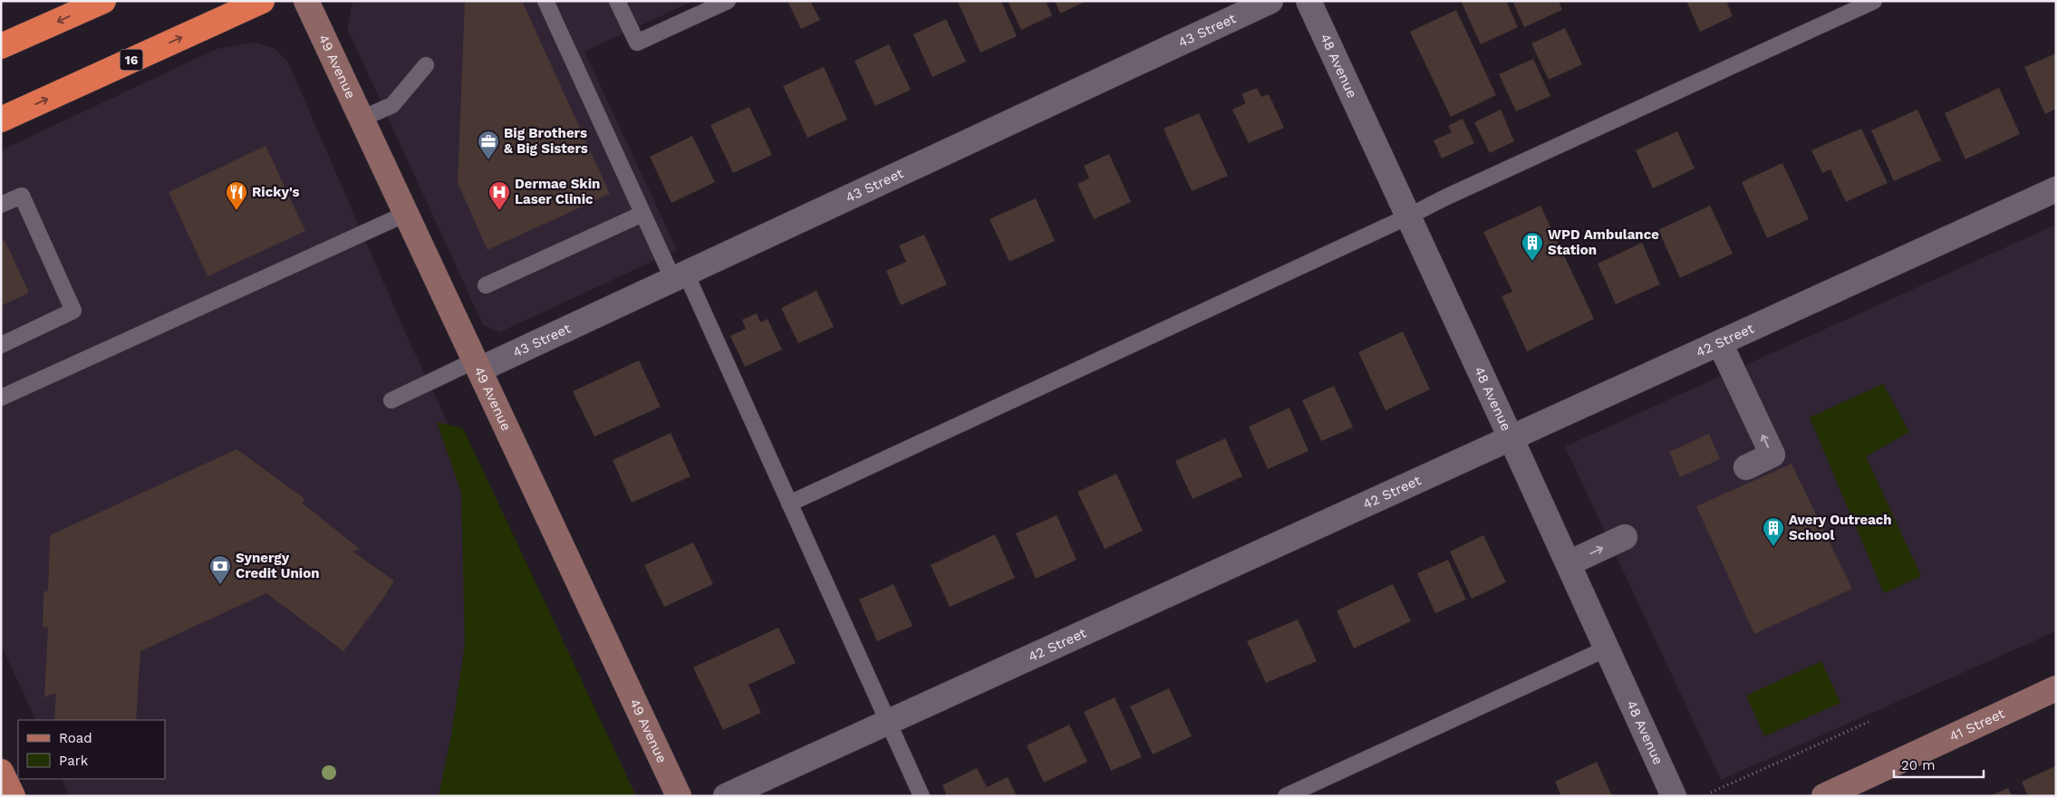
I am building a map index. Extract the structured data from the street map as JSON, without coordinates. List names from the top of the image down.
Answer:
{
  "streets": {
    "highway": ["16"],
    "street": [
      "43 Street",
      "48 Avenue",
      "49 Avenue",
      "42 Street",
      "41 Street"
    ]
  },
  "crossings": [
    ["43 Street", "49 Avenue"],
    ["48 Avenue", "42 Street"]
  ],
  "places": {
    "office": ["Big Brothers & Big Sisters"],
    "restaurant": ["Ricky's"],
    "hospital": ["Dermae Skin Laser Clinic"],
    "building": ["WPD Ambulance Station", "Avery Outreach School"],
    "bank": ["Synergy Credit Union"]
  },
  "legend": ["Road", "Park"],
  "scale_bar": "20 m"
}
